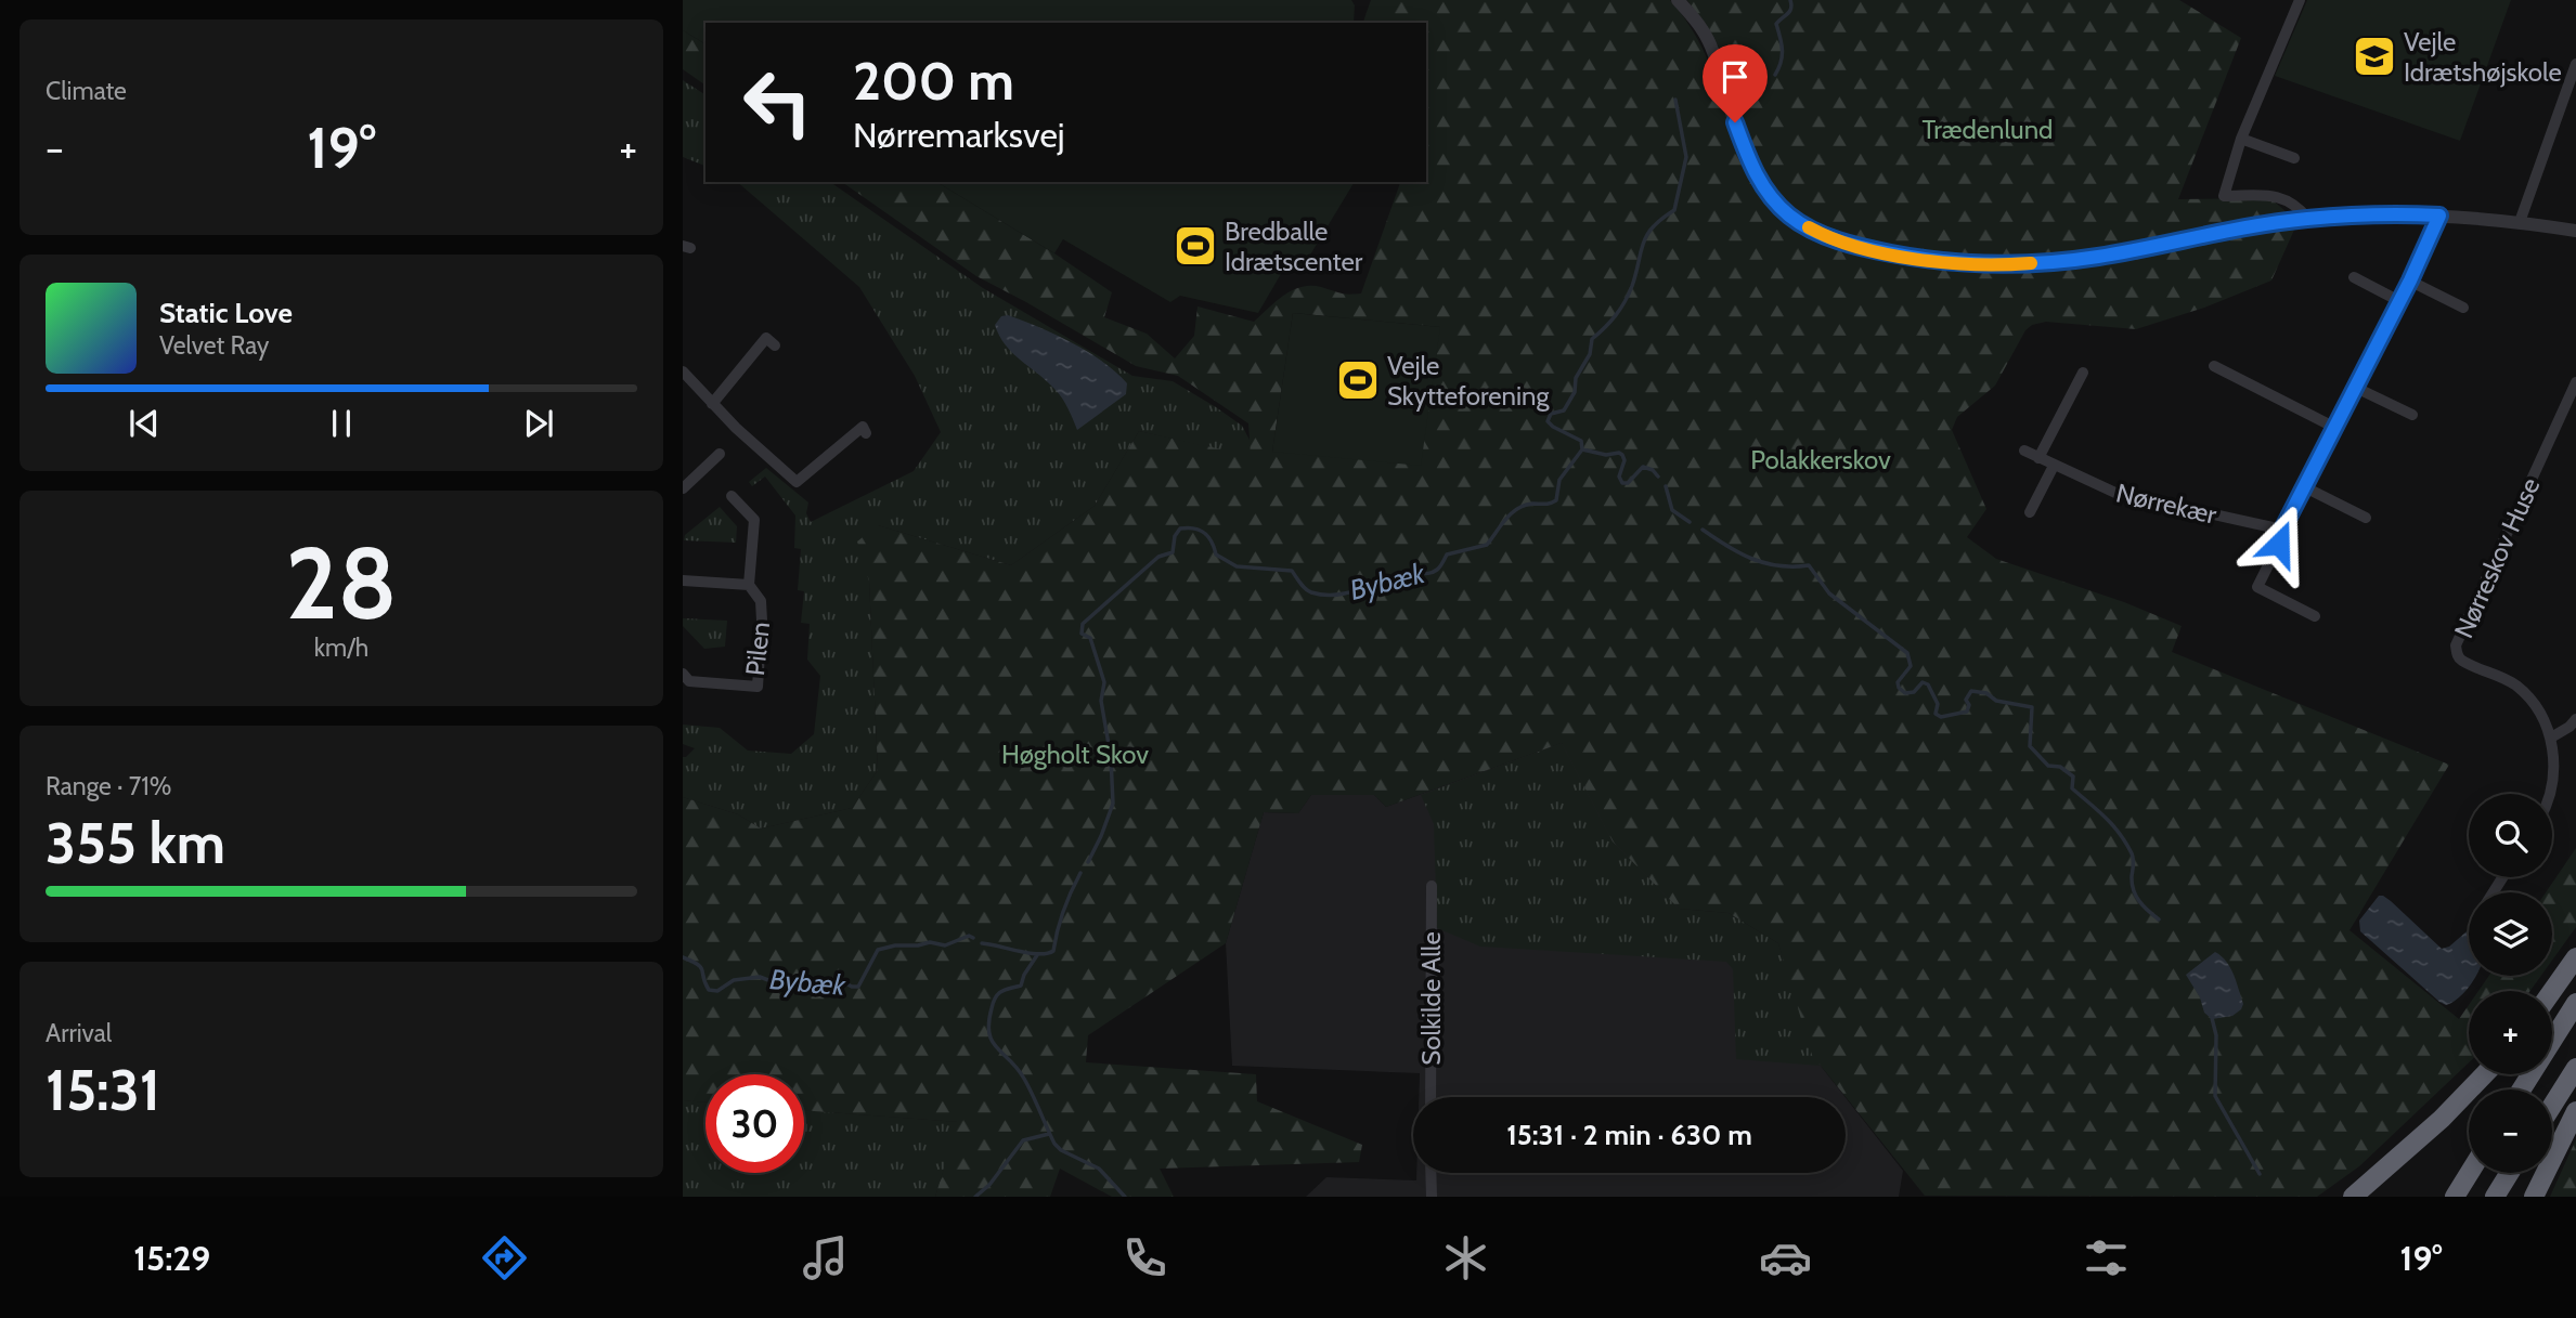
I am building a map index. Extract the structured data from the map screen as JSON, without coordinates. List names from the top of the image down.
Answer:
{
  "streets": {
    "street": [
      "Nørrekær",
      "Nørreskov Huse",
      "Pilen",
      "Solkilde Alle"
    ]
  },
  "water": ["Bybæk"],
  "parks": ["Trædenlund", "Polakkerskov", "Høgholt Skov"],
  "places": {
    "school or university": ["Vejle Idrætshøjskole"],
    "sports": ["Bredballe Idrætscenter", "Vejle Skytteforening"]
  },
  "page": {
    "tile": [
      "Climate",
      ["28", "km/h"],
      ["Range · 71%", "355 km"],
      ["Arrival", "15:31"]
    ],
    "turn": ["200 m", "Nørremarksvej"],
    "heat": ["−", "19°", "+"],
    "song": ["Static Love", "Velvet Ray"],
    "map_buttons": ["+", "−"],
    "limit": "30",
    "trip": "15:31 · 2 min · 630 m",
    "tabs": ["15:29", "19°"]
  }
}
